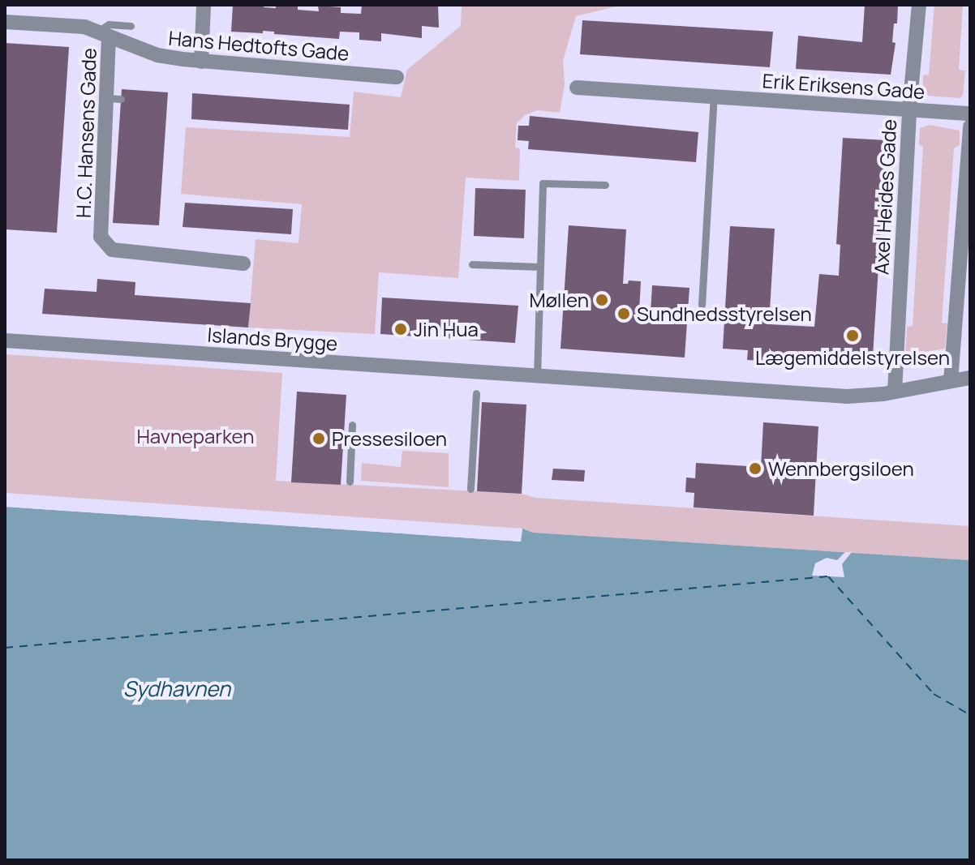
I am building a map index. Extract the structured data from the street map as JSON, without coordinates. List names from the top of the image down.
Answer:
{
  "streets": {
    "street": [
      "Hans Hedtofts Gade",
      "Erik Eriksens Gade",
      "H.C. Hansens Gade",
      "Axel Heides Gade",
      "Islands Brygge"
    ]
  },
  "crossings": [
    ["Hans Hedtofts Gade", "H.C. Hansens Gade"],
    ["Erik Eriksens Gade", "Axel Heides Gade"],
    ["Axel Heides Gade", "Islands Brygge"]
  ],
  "water": ["Sydhavnen"],
  "parks": ["Havneparken"],
  "places": [
    "Møllen",
    "Sundhedsstyrelsen",
    "Jin Hua",
    "Lægemiddelstyrelsen",
    "Pressesiloen",
    "Wennbergsiloen"
  ]
}
